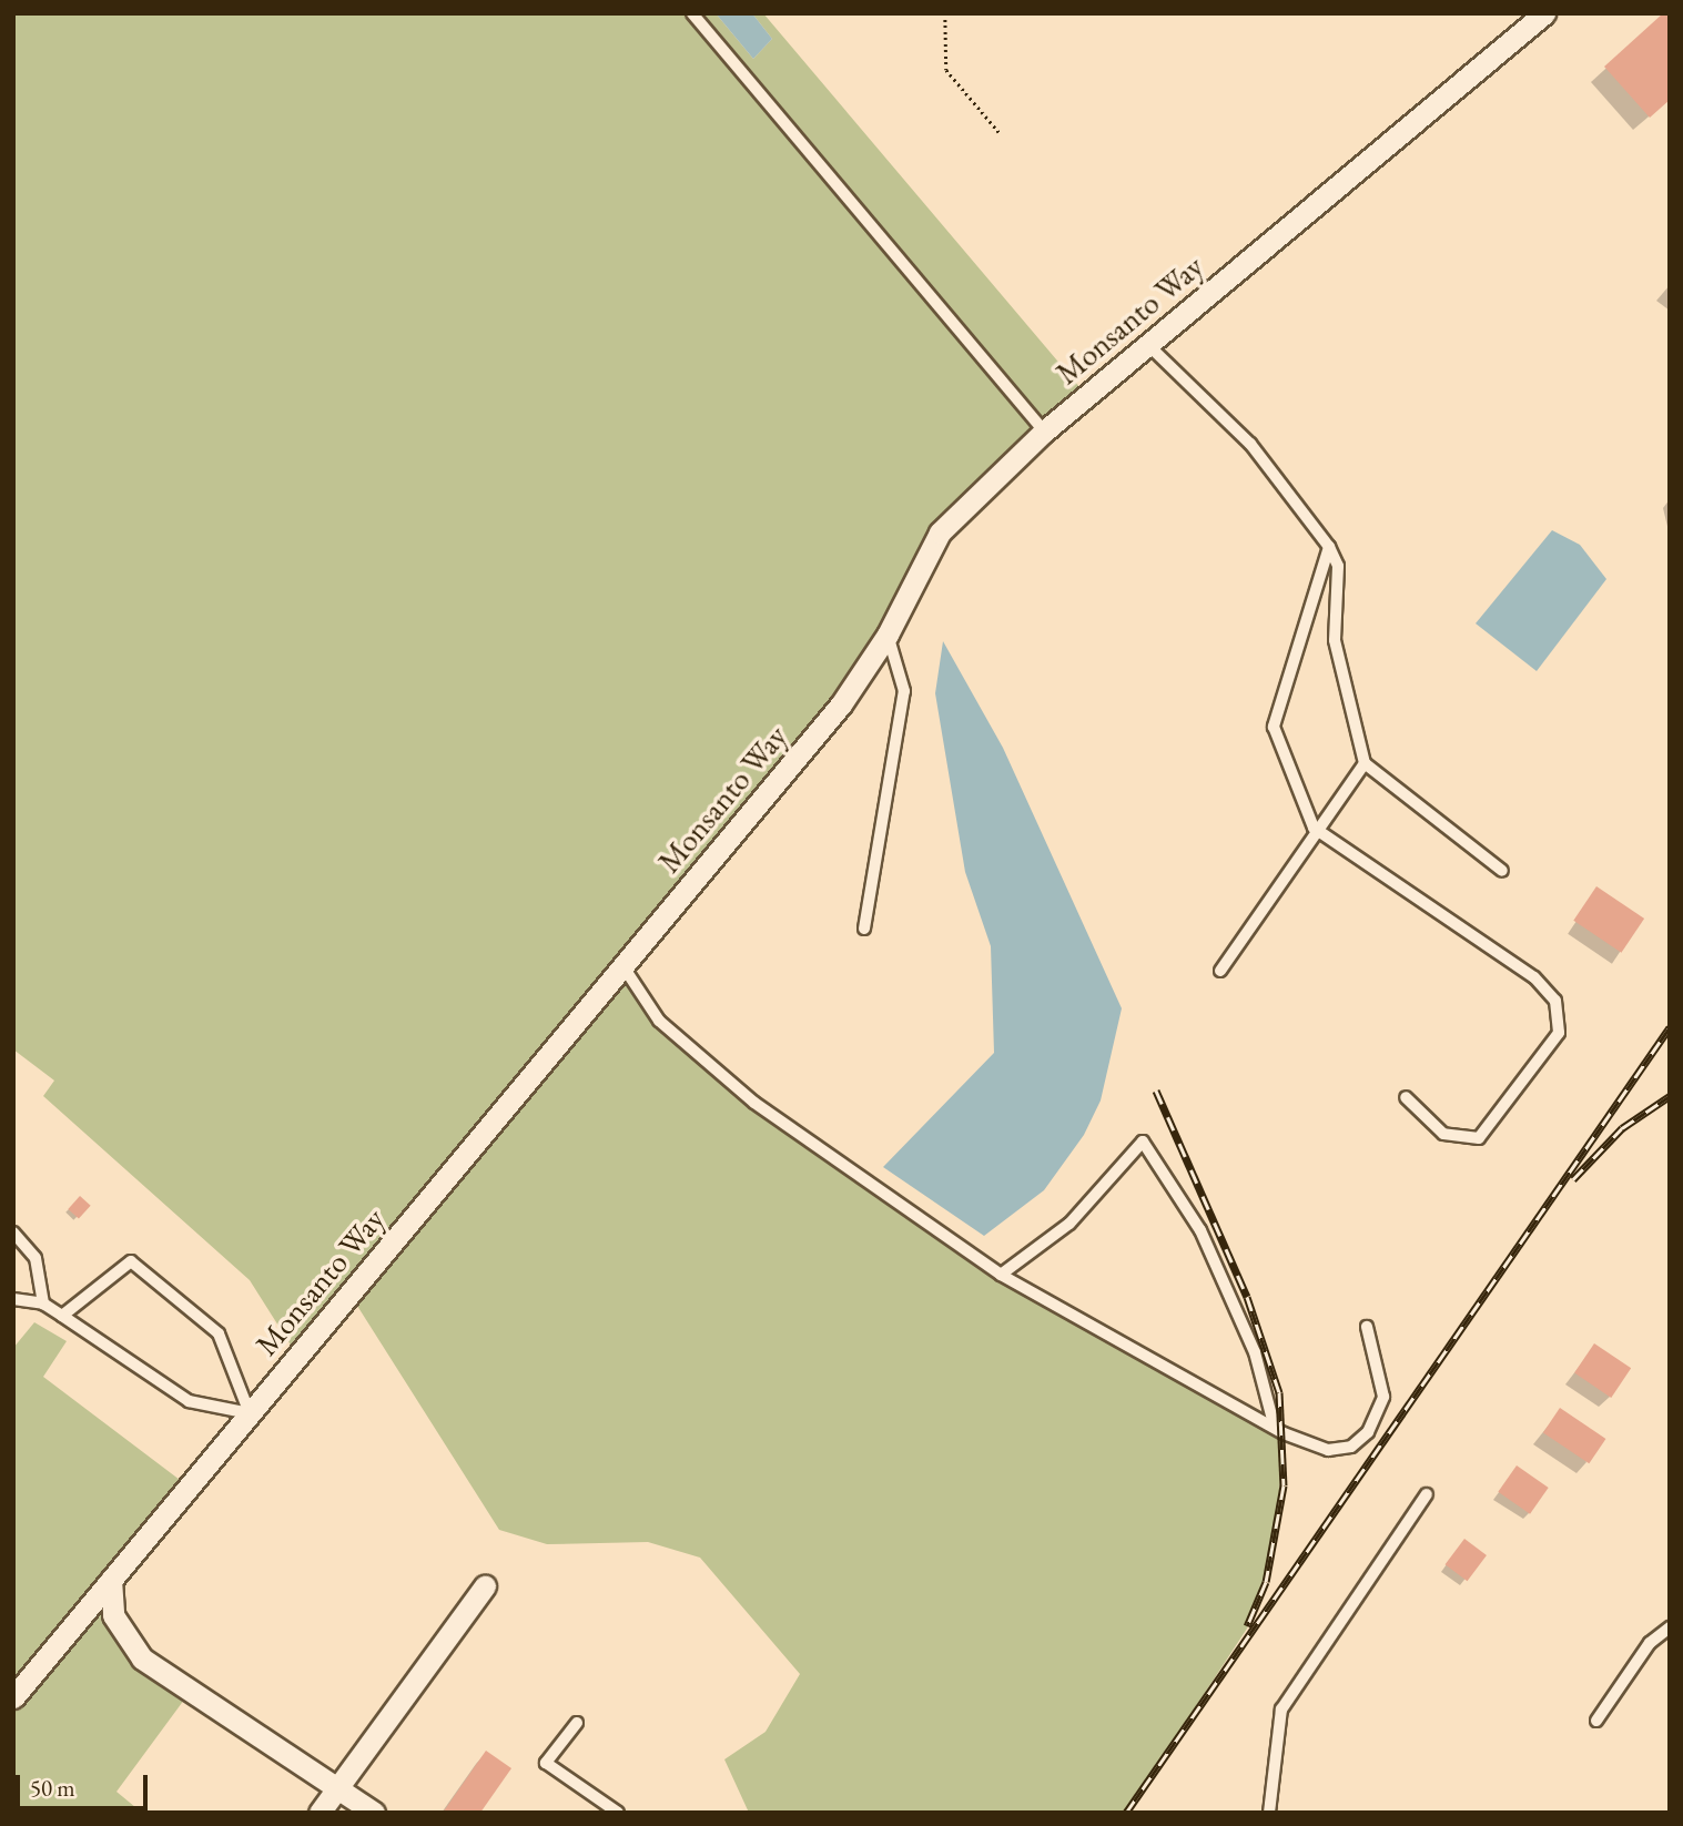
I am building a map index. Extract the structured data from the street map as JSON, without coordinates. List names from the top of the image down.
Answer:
{
  "streets": {
    "street": ["Monsanto Way"]
  },
  "scale_bar": "50 m"
}
